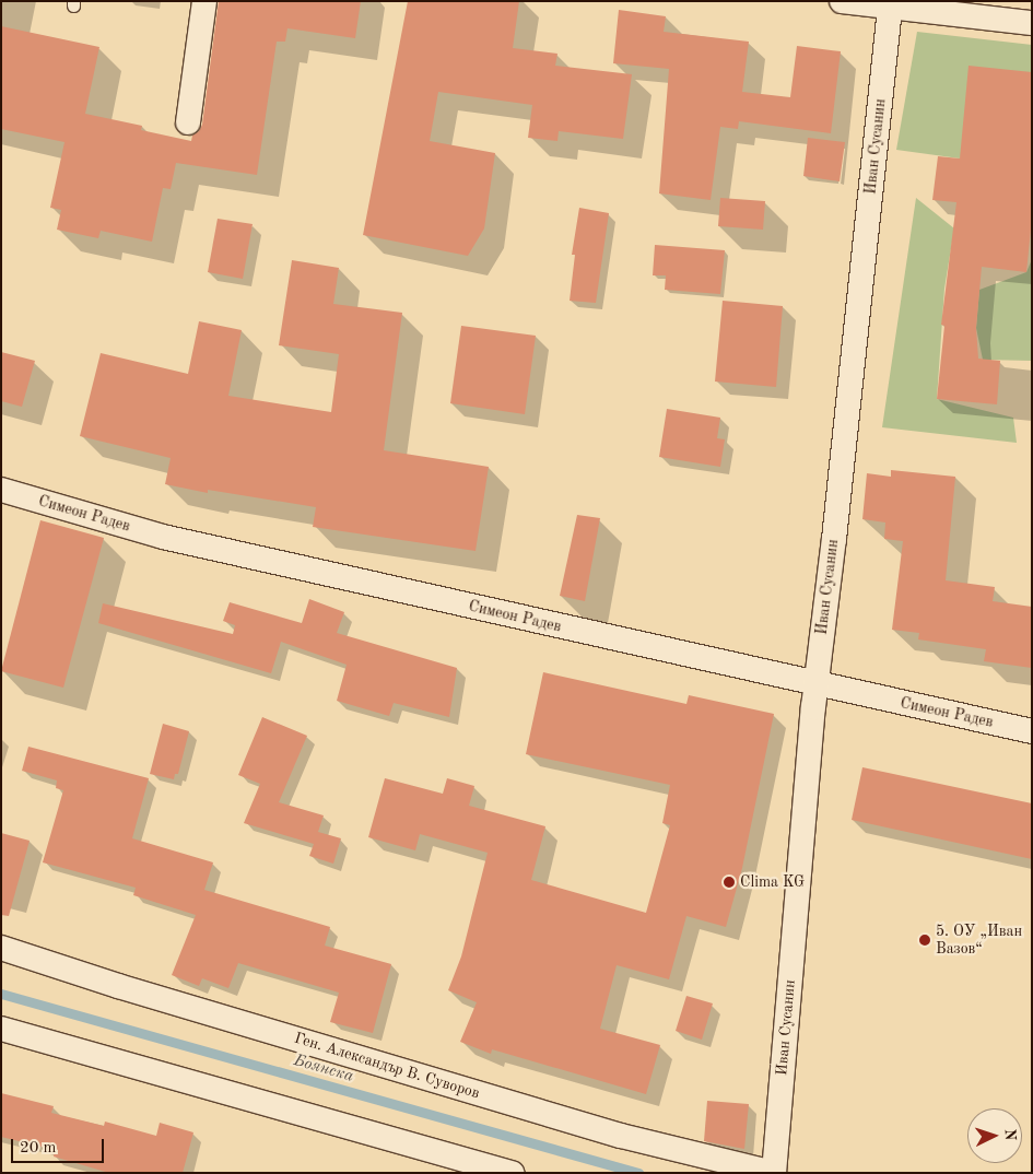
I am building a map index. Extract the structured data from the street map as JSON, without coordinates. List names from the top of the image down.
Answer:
{
  "streets": {
    "street": ["Иван Сусанин", "Симеон Радев", "Ген. Александър В. Суворов"]
  },
  "crossings": [
    ["Иван Сусанин", "Симеон Радев"],
    ["Иван Сусанин", "Ген. Александър В. Суворов"]
  ],
  "water": ["Боянска"],
  "places": ["Clima KG", "5. ОУ „Иван Вазов“"],
  "scale_bar": "20 m",
  "north": "right"
}
